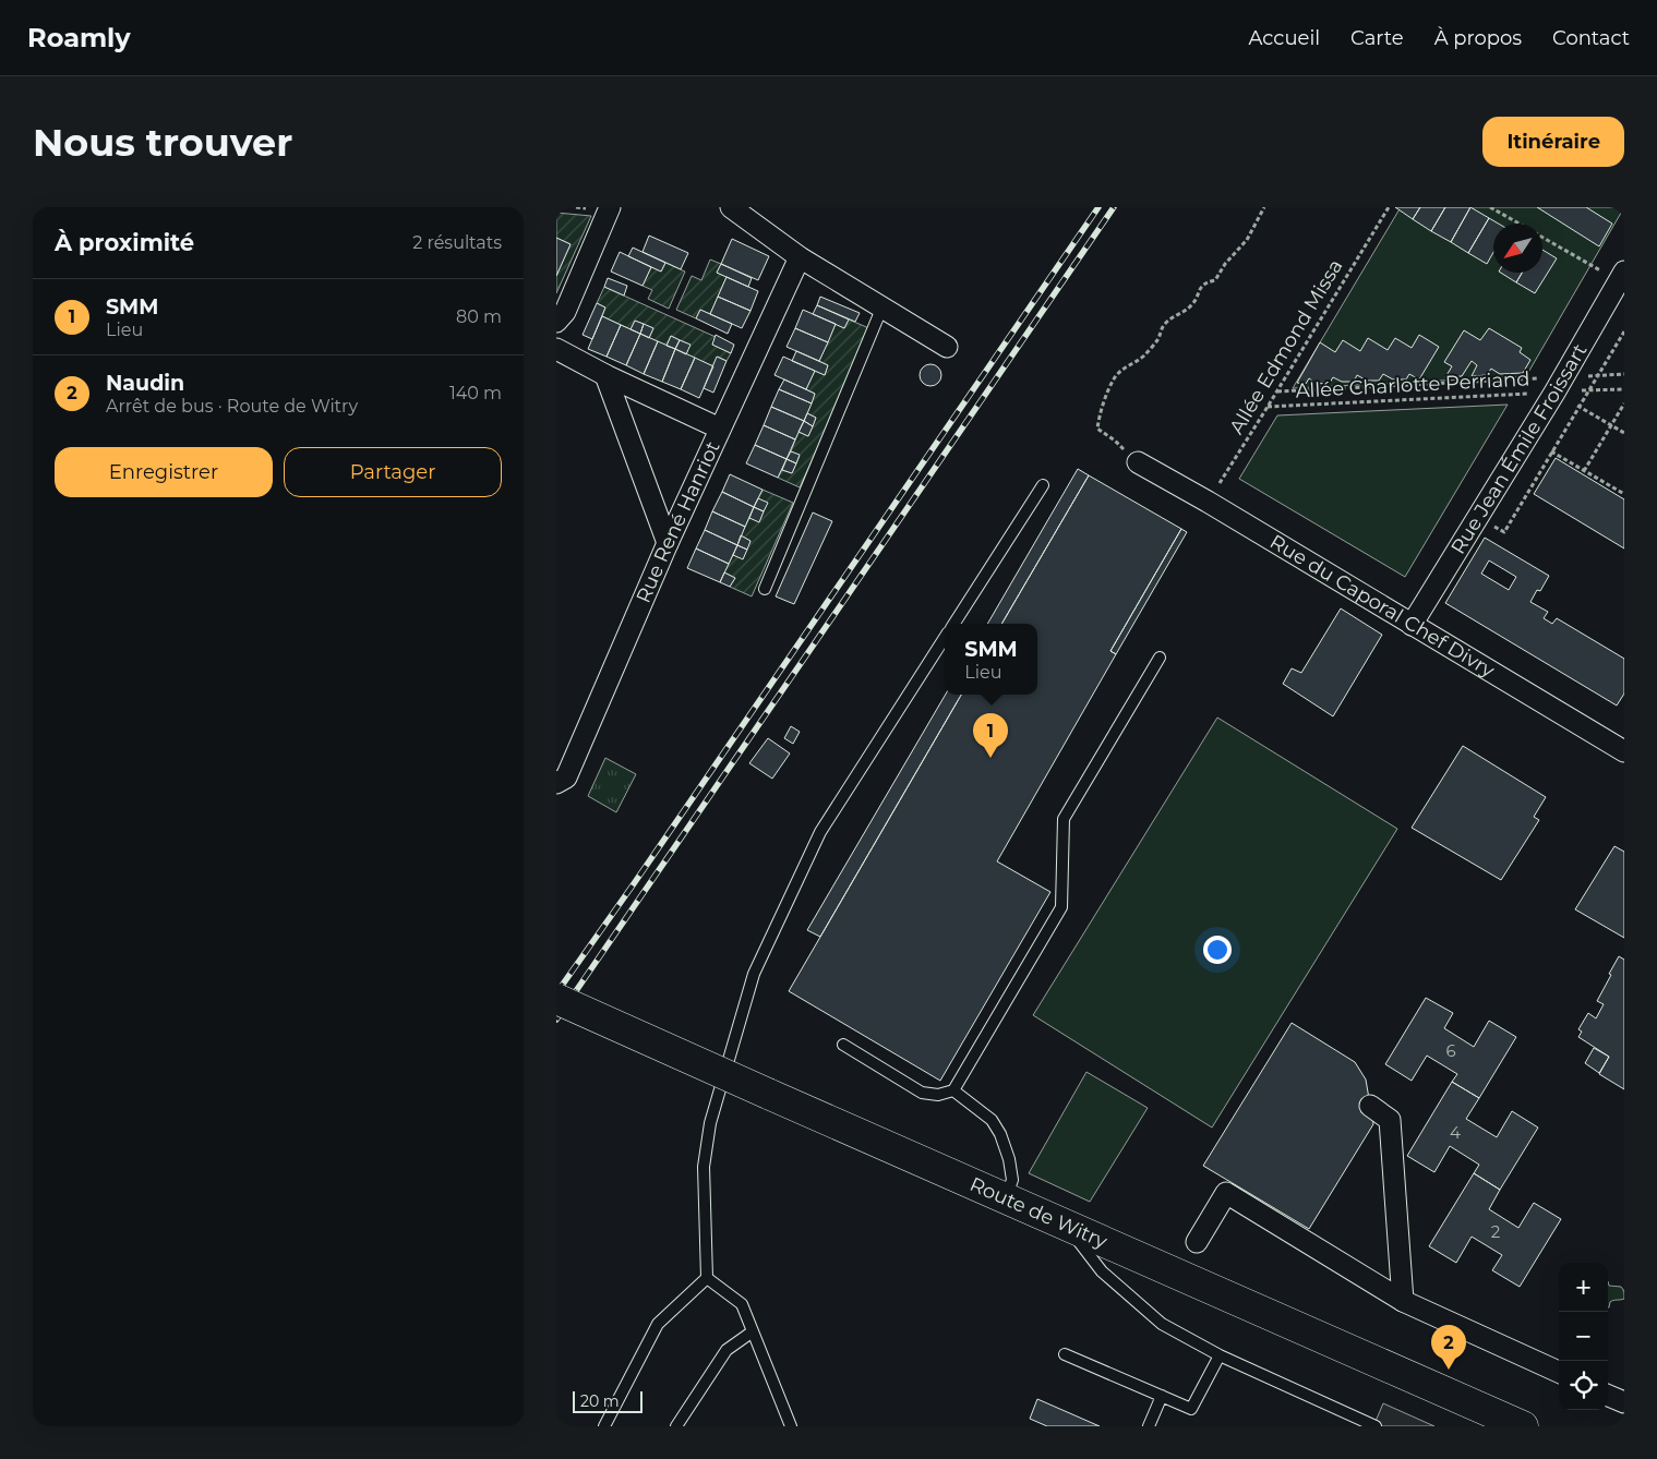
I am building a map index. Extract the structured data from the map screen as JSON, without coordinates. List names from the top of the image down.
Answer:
{
  "streets": {
    "main road": ["Route de Witry"],
    "street": ["Rue Jean Émile Froissart", "Rue René Hanriot", "Rue du Caporal Chef Divry"],
    "path": ["Allée Edmond Missa", "Allée Charlotte Perriand"]
  },
  "crossings": [
    ["Allée Edmond Missa", "Allée Charlotte Perriand"],
    ["Allée Edmond Missa", "Rue du Caporal Chef Divry"],
    ["Allée Charlotte Perriand", "Rue Jean Émile Froissart"],
    ["Rue Jean Émile Froissart", "Rue du Caporal Chef Divry"]
  ],
  "house_numbers": ["6", "4", "2"],
  "scale_bar": "20 m",
  "north": "bottom left",
  "page": {
    "header": "Roamly",
    "nav": [
      "Accueil",
      "Carte",
      "À propos",
      "Contact"
    ],
    "buttons": [
      "Itinéraire",
      ["Enregistrer", "Partager"]
    ],
    "title": "Nous trouver",
    "heading": ["À proximité", "2 résultats"],
    "list": [
      {
        "mark": "1",
        "name": "SMM",
        "note": "Lieu",
        "value": "80 m"
      },
      {
        "mark": "2",
        "name": "Naudin",
        "note": "Arrêt de bus · Route de Witry",
        "value": "140 m"
      }
    ],
    "popup": ["SMM", "Lieu"],
    "pins": ["1", "2"],
    "map_buttons": ["+", "−"],
    "scale": "20 m"
  }
}
